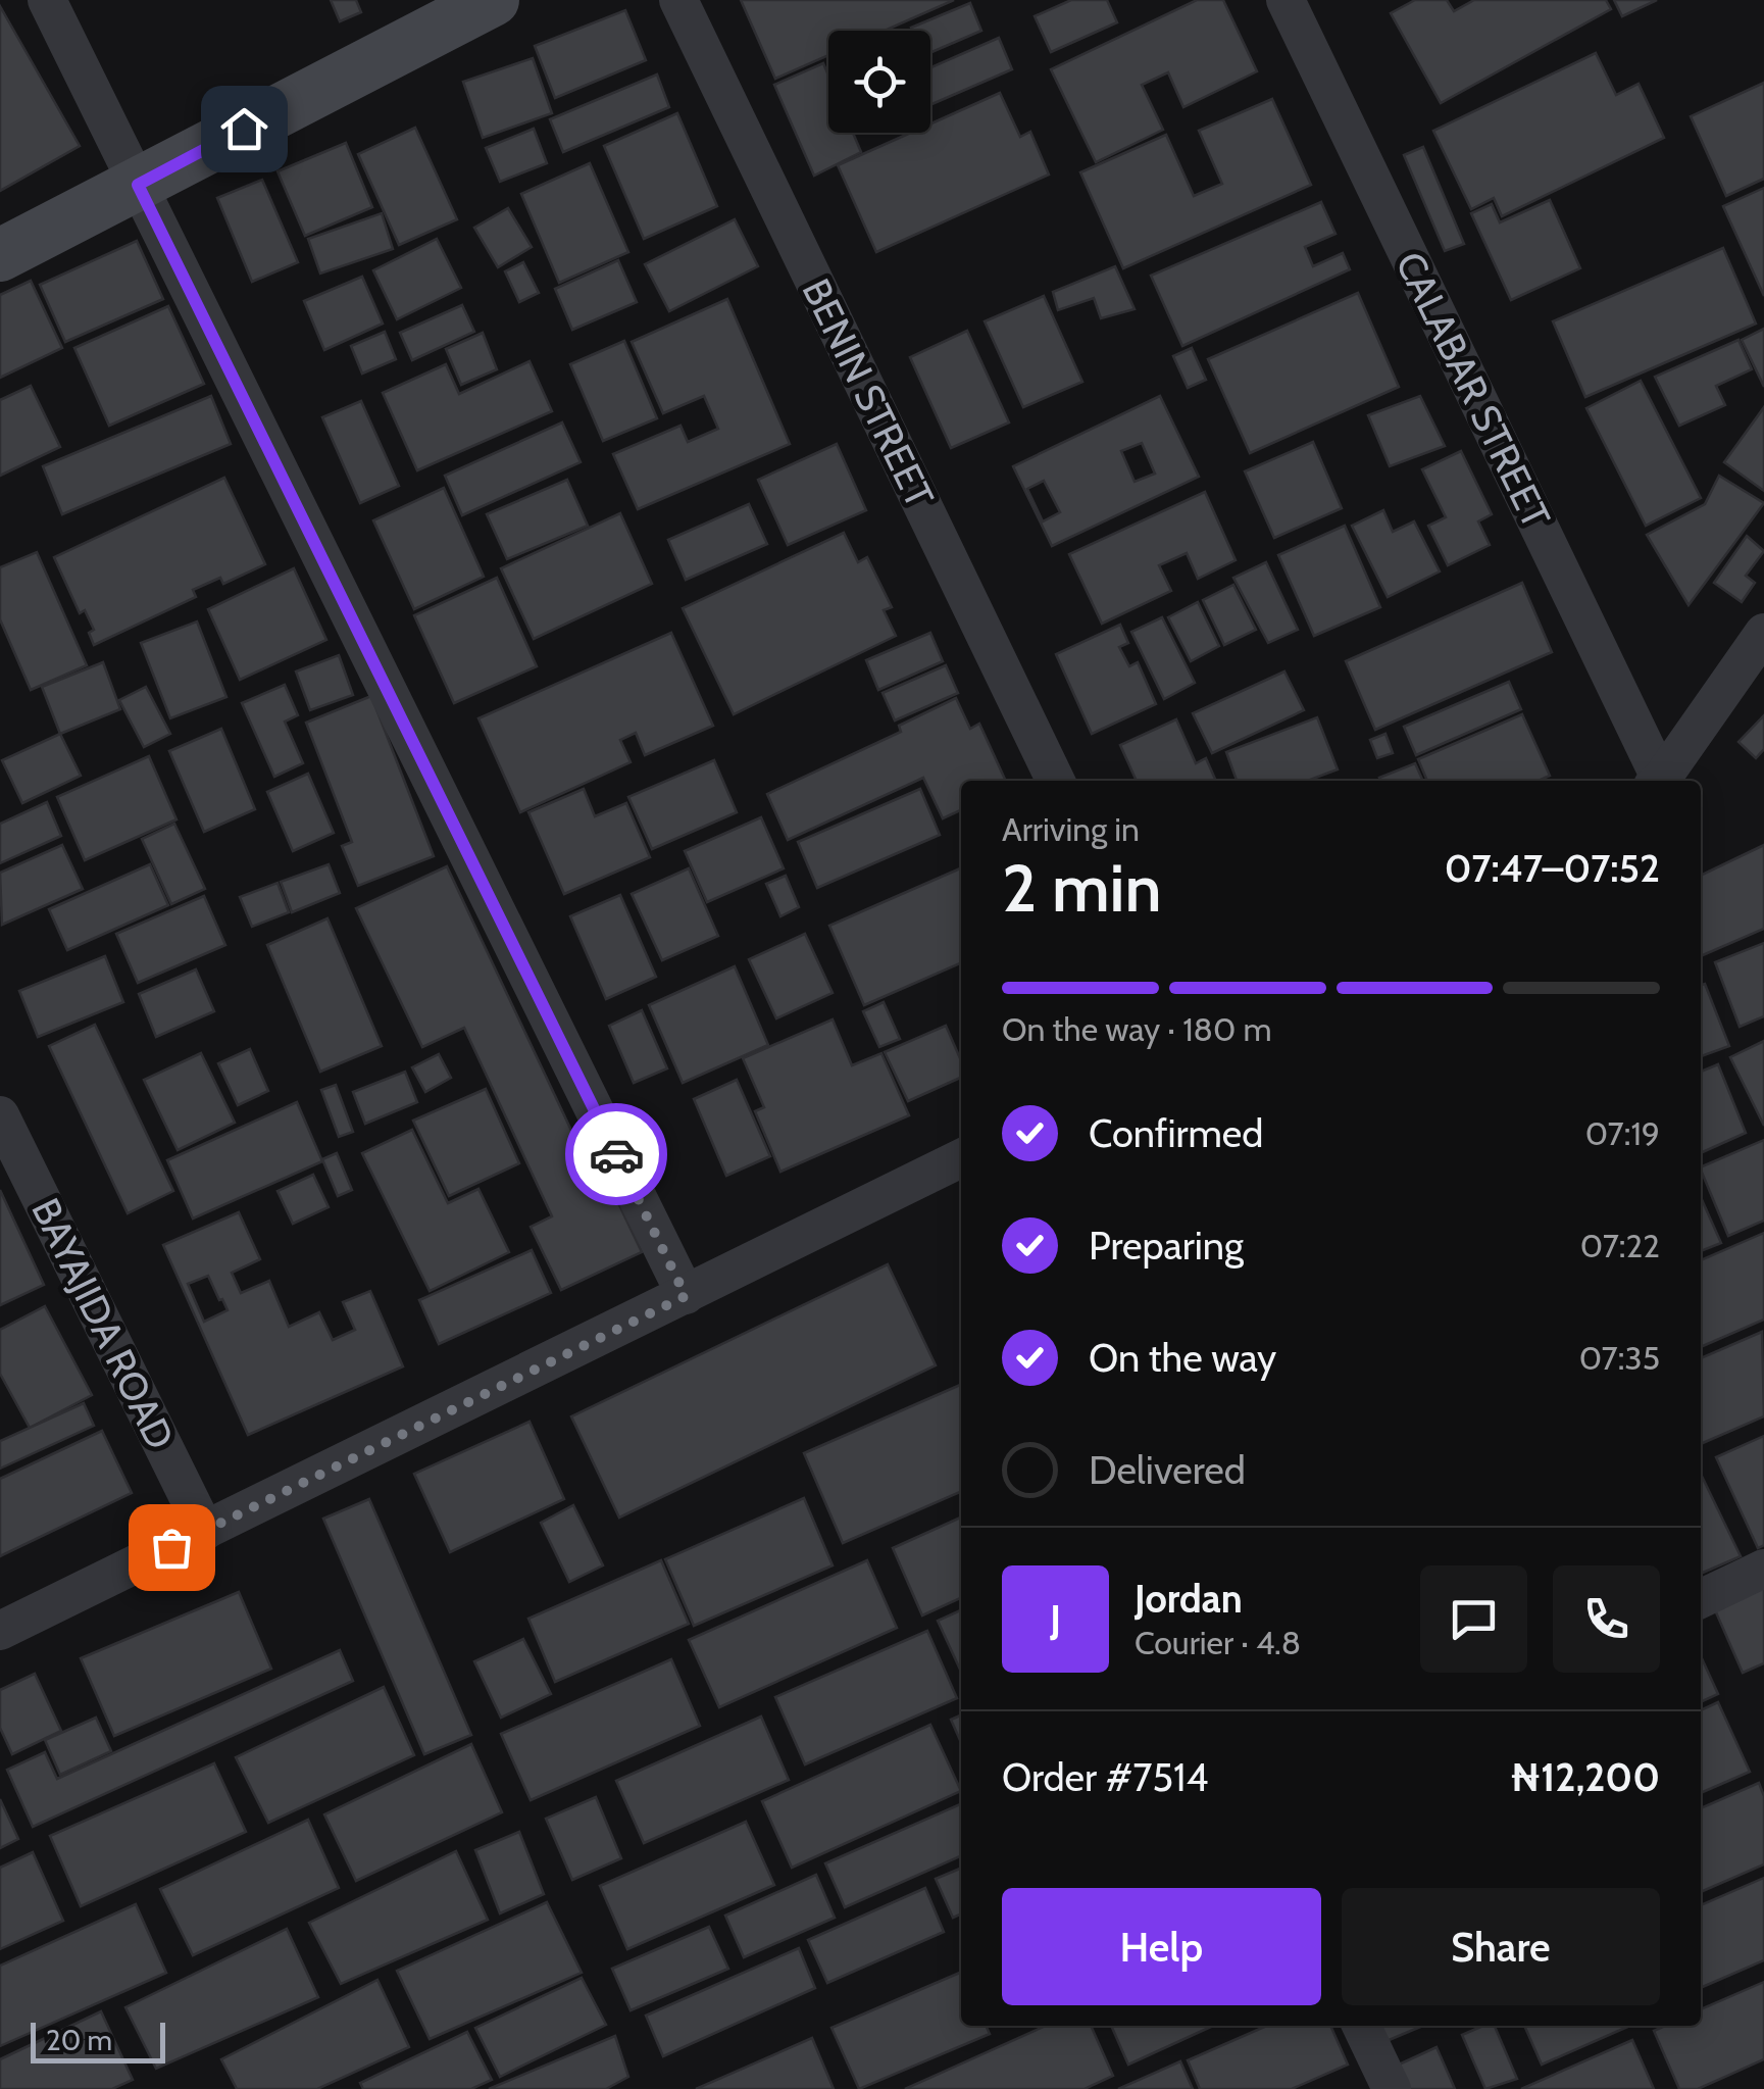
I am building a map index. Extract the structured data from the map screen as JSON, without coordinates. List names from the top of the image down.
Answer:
{
  "streets": {
    "street": ["CALABAR STREET", "BENIN STREET", "BAYAJIDA ROAD"]
  },
  "scale_bar": "20 m",
  "page": {
    "heading": ["2 min", "Arriving in", "07:47–07:52"],
    "panel": [
      "Jordan",
      "Courier · 4.8",
      "Order #7514",
      "₦12,200"
    ],
    "bar": "On the way · 180 m",
    "list": [
      ["Confirmed", "07:19"],
      ["Preparing", "07:22"],
      ["On the way", "07:35"],
      "Delivered"
    ],
    "round": "J",
    "buttons": ["Help", "Share"],
    "scale": "20 m"
  }
}
